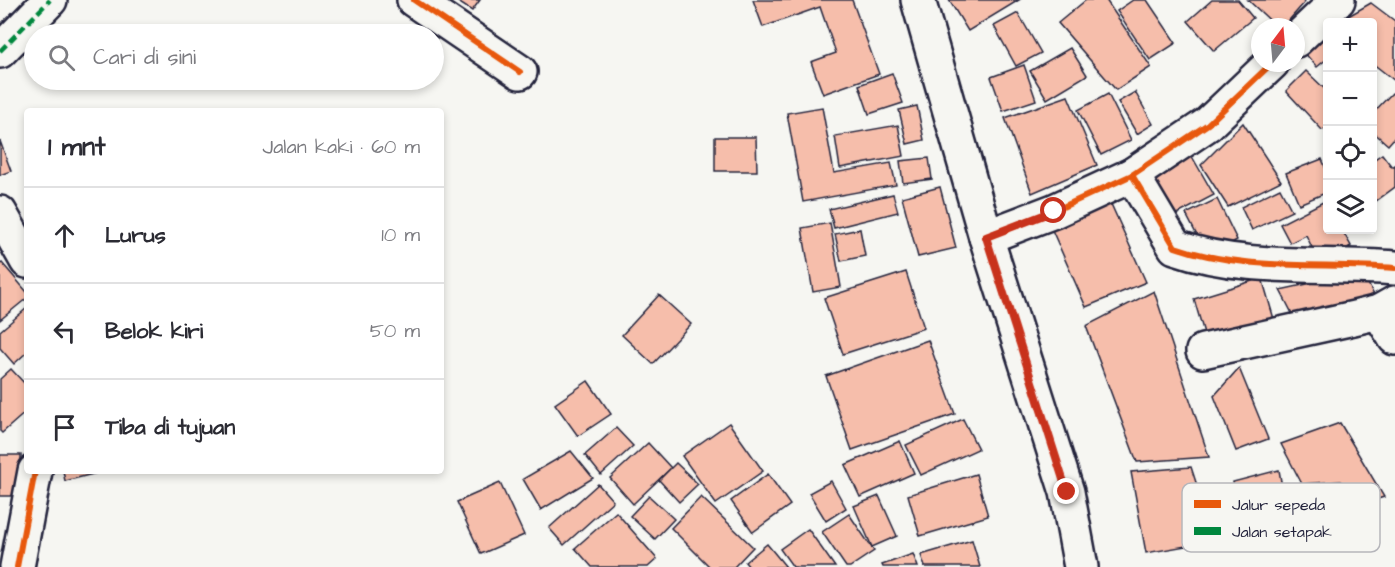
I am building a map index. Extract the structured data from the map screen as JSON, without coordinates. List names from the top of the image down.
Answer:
{
  "legend": ["Jalur sepeda", "Jalan setapak"],
  "north": "top",
  "page": {
    "map_buttons": ["+", "−"],
    "search": "Cari di sini",
    "heading": ["1 mnt", "Jalan kaki · 60 m"],
    "list": [
      ["Lurus", "10 m"],
      ["Belok kiri", "50 m"],
      "Tiba di tujuan"
    ]
  }
}
